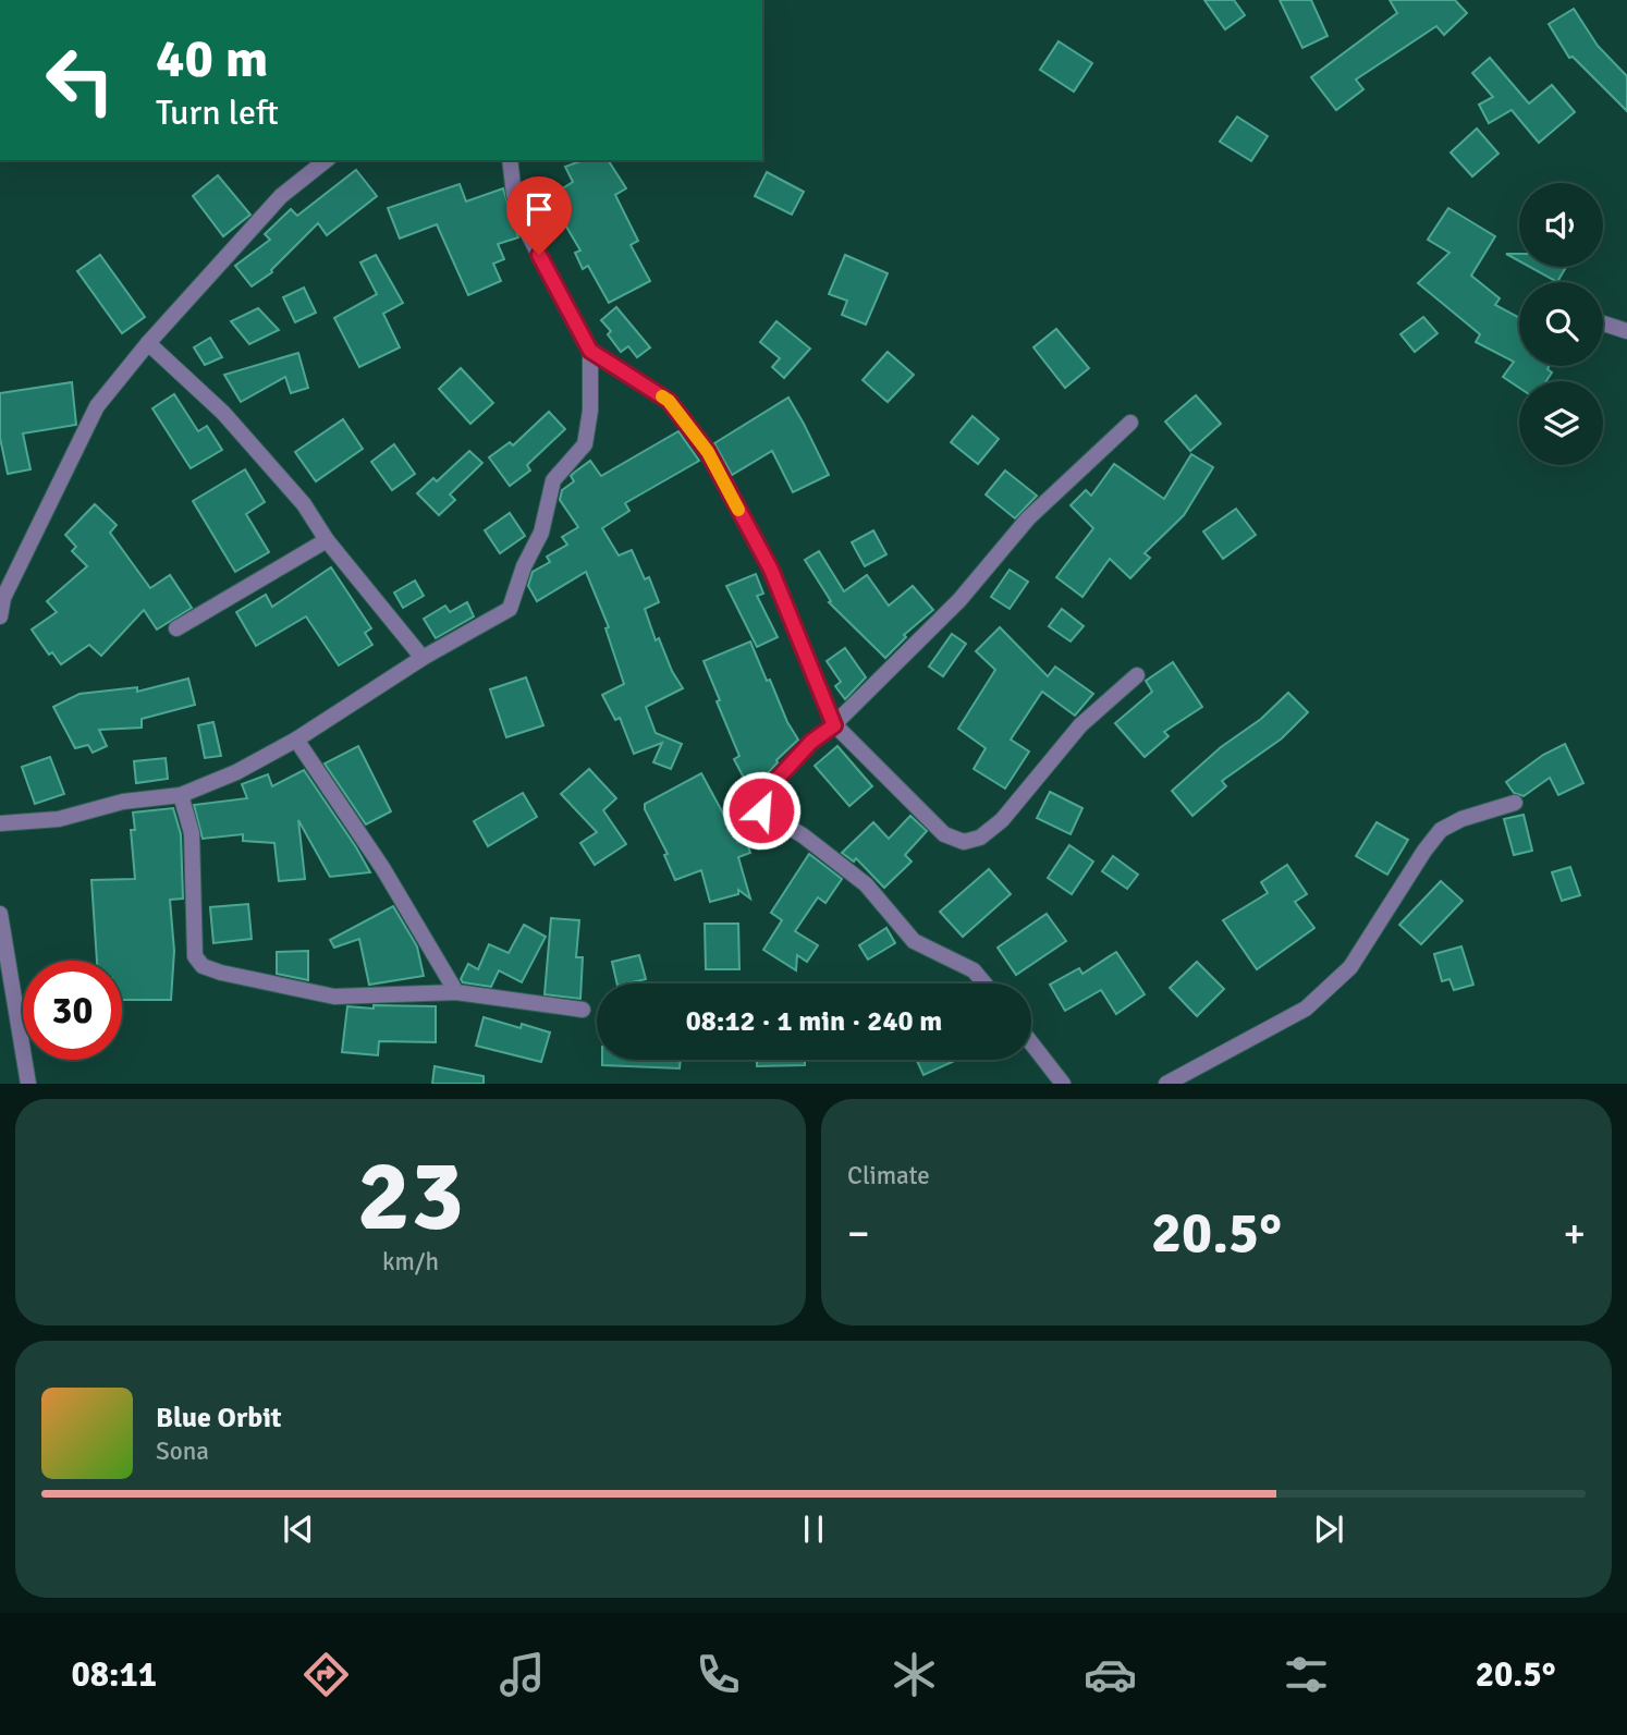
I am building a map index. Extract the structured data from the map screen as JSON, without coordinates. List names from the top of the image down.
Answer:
{
  "page": {
    "turn": ["40 m", "Turn left"],
    "limit": "30",
    "trip": "08:12 · 1 min · 240 m",
    "tile": [
      ["23", "km/h"],
      "Climate"
    ],
    "heat": ["−", "20.5°", "+"],
    "song": ["Blue Orbit", "Sona"],
    "tabs": ["08:11", "20.5°"]
  }
}
